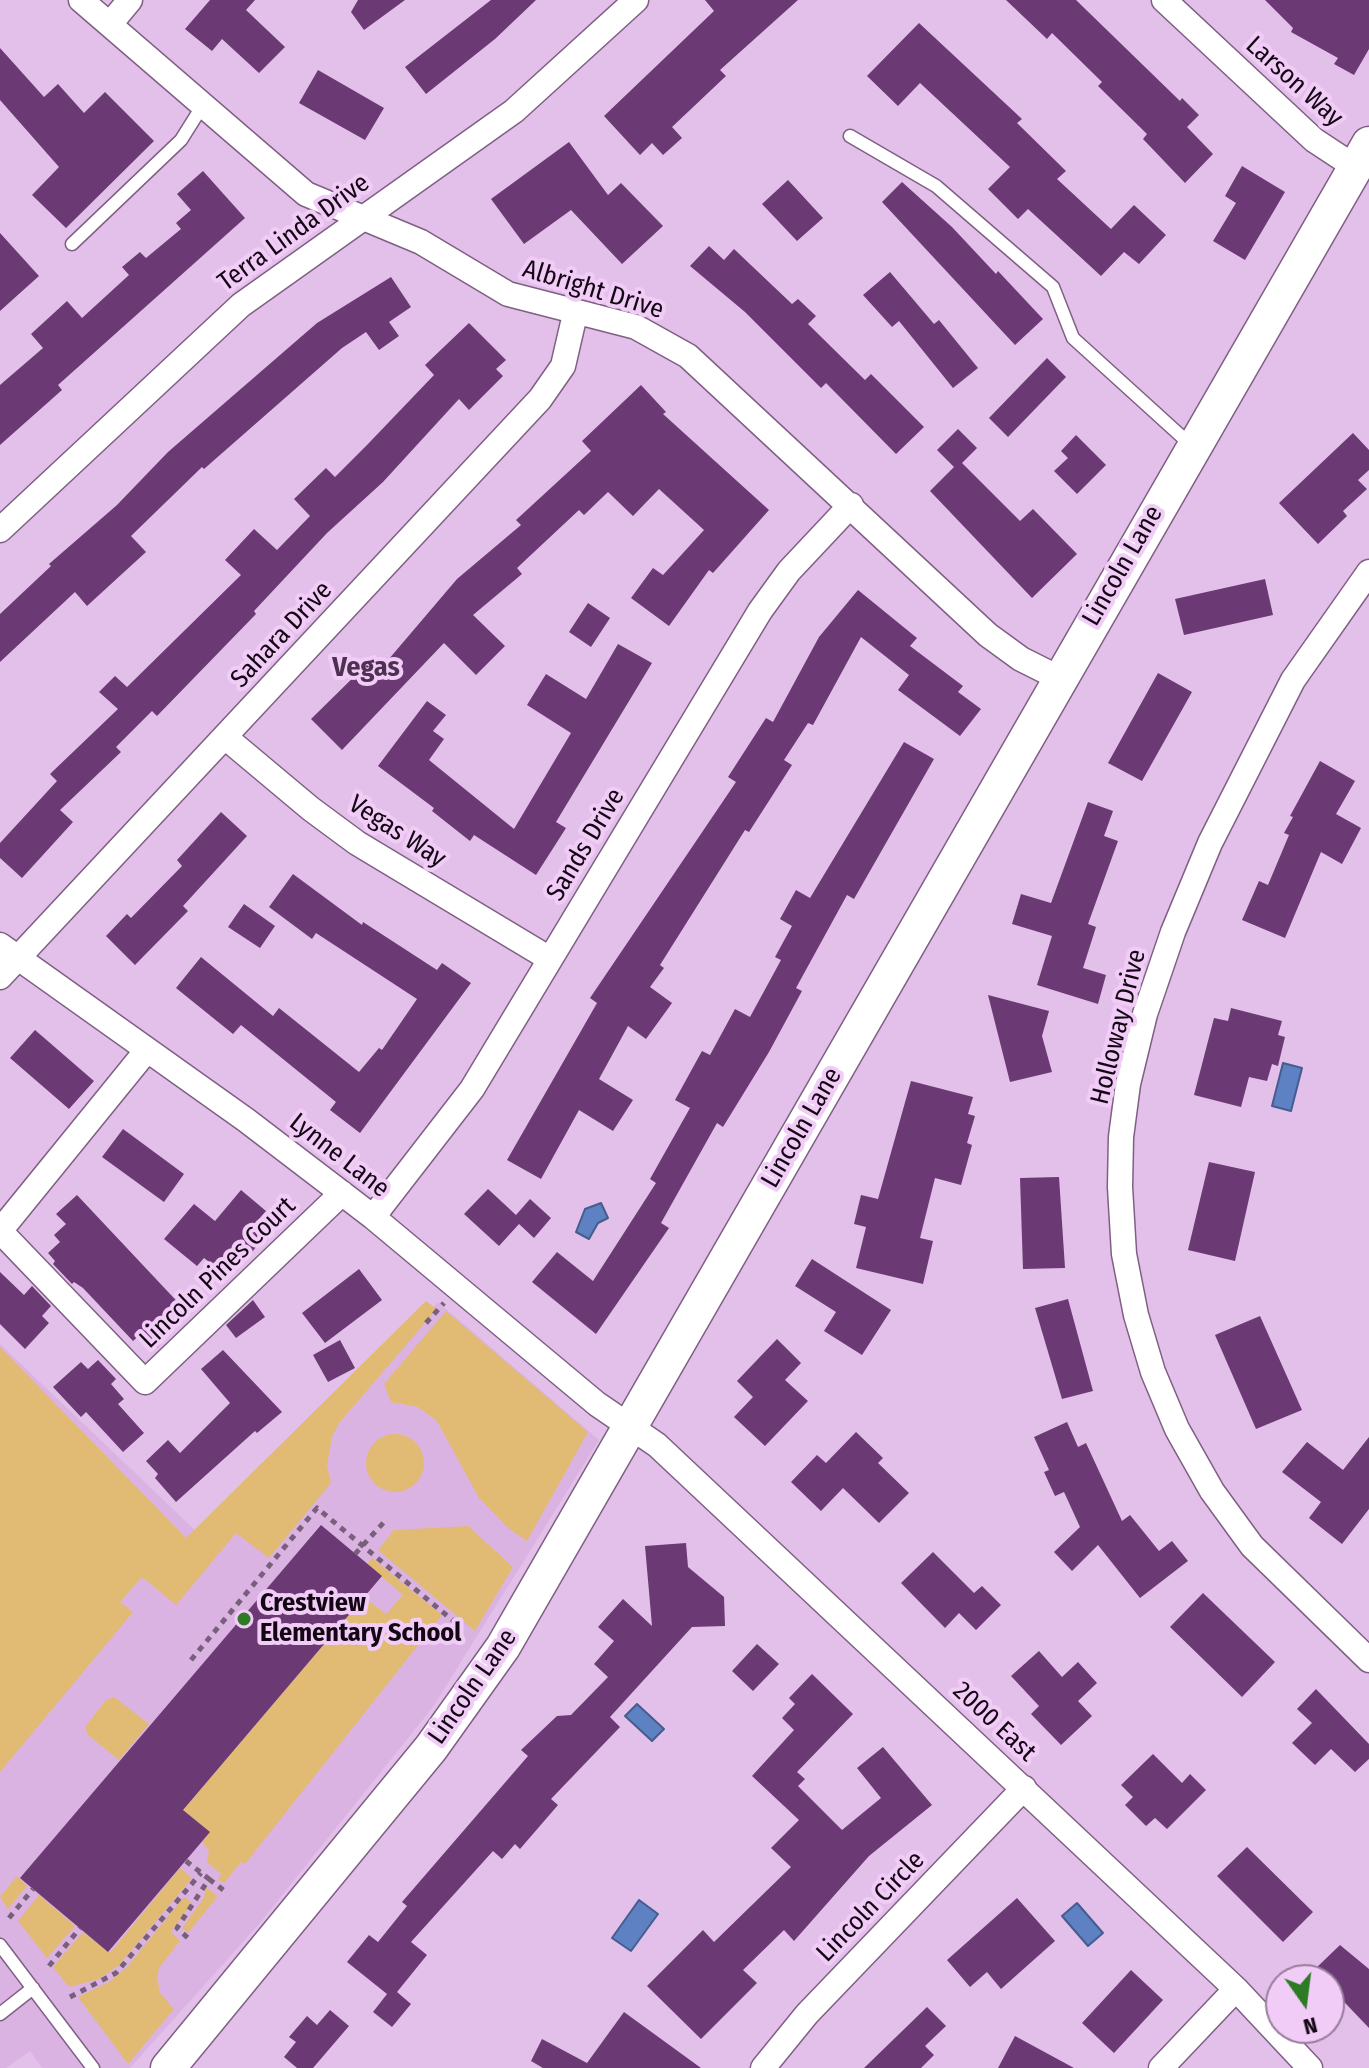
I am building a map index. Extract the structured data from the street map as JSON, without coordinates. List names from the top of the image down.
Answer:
{
  "streets": {
    "street": [
      "Larson Way",
      "Terra Linda Drive",
      "Albright Drive",
      "Lincoln Lane",
      "Sahara Drive",
      "Vegas Way",
      "Sands Drive",
      "Holloway Drive",
      "Lynne Lane",
      "Lincoln Pines Court",
      "2000 East",
      "Lincoln Circle"
    ]
  },
  "crossings": [
    ["Larson Way", "Lincoln Lane"],
    ["Terra Linda Drive", "Albright Drive"],
    ["Albright Drive", "Lincoln Lane"],
    ["Albright Drive", "Sahara Drive"],
    ["Albright Drive", "Sands Drive"],
    ["Lincoln Lane", "Lynne Lane"],
    ["Lincoln Lane", "2000 East"],
    ["Sahara Drive", "Vegas Way"],
    ["Sahara Drive", "Lynne Lane"],
    ["Vegas Way", "Sands Drive"],
    ["Sands Drive", "Lynne Lane"],
    ["Lynne Lane", "Lincoln Pines Court"],
    ["Lynne Lane", "2000 East"],
    ["2000 East", "Lincoln Circle"]
  ],
  "districts": ["Vegas"],
  "places": ["Crestview Elementary School"],
  "north": "bottom"
}
